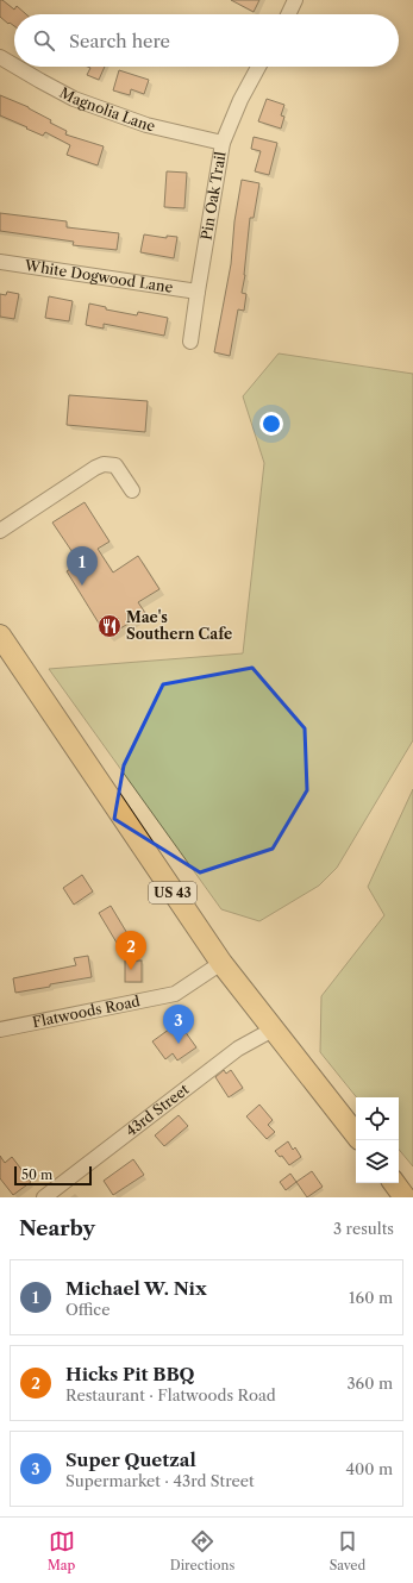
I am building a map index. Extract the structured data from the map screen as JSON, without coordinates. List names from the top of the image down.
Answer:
{
  "streets": {
    "highway": ["US 43"],
    "street": [
      "Magnolia Lane",
      "Pin Oak Trail",
      "White Dogwood Lane",
      "Flatwoods Road",
      "43rd Street"
    ]
  },
  "crossings": [
    ["Magnolia Lane", "Pin Oak Trail"],
    ["Pin Oak Trail", "White Dogwood Lane"],
    ["US 43", "Flatwoods Road"],
    ["US 43", "43rd Street"]
  ],
  "places": {
    "restaurant": ["Mae's Southern Cafe"]
  },
  "scale_bar": "50 m",
  "page": {
    "search": "Search here",
    "pins": ["1", "2", "3"],
    "scale": "50 m",
    "heading": ["Nearby", "3 results"],
    "list": [
      {
        "mark": "1",
        "name": "Michael W. Nix",
        "note": "Office",
        "value": "160 m"
      },
      {
        "mark": "2",
        "name": "Hicks Pit BBQ",
        "note": "Restaurant · Flatwoods Road",
        "value": "360 m"
      },
      {
        "mark": "3",
        "name": "Super Quetzal",
        "note": "Supermarket · 43rd Street",
        "value": "400 m"
      }
    ],
    "nav": ["Map", "Directions", "Saved"]
  }
}
